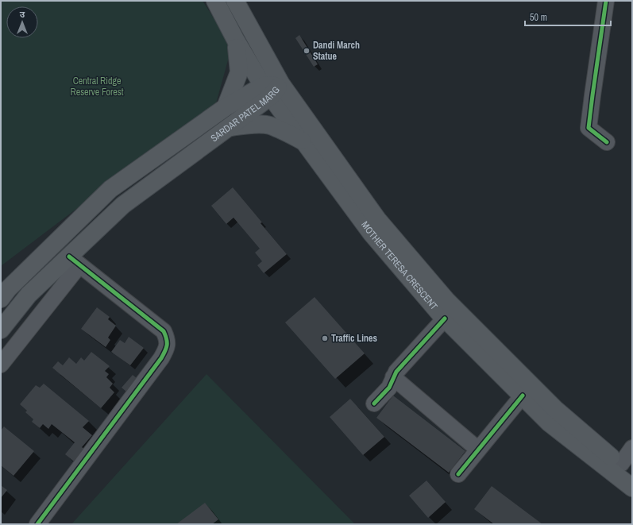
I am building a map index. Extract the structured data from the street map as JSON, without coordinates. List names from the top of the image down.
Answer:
{
  "streets": {
    "main road": ["SARDAR PATEL MARG", "MOTHER TERESA CRESCENT"]
  },
  "crossings": [
    ["SARDAR PATEL MARG", "MOTHER TERESA CRESCENT"]
  ],
  "parks": ["Central Ridge Reserve Forest"],
  "places": ["Dandi March Statue", "Traffic Lines"],
  "scale_bar": "50 m",
  "north": "top"
}
